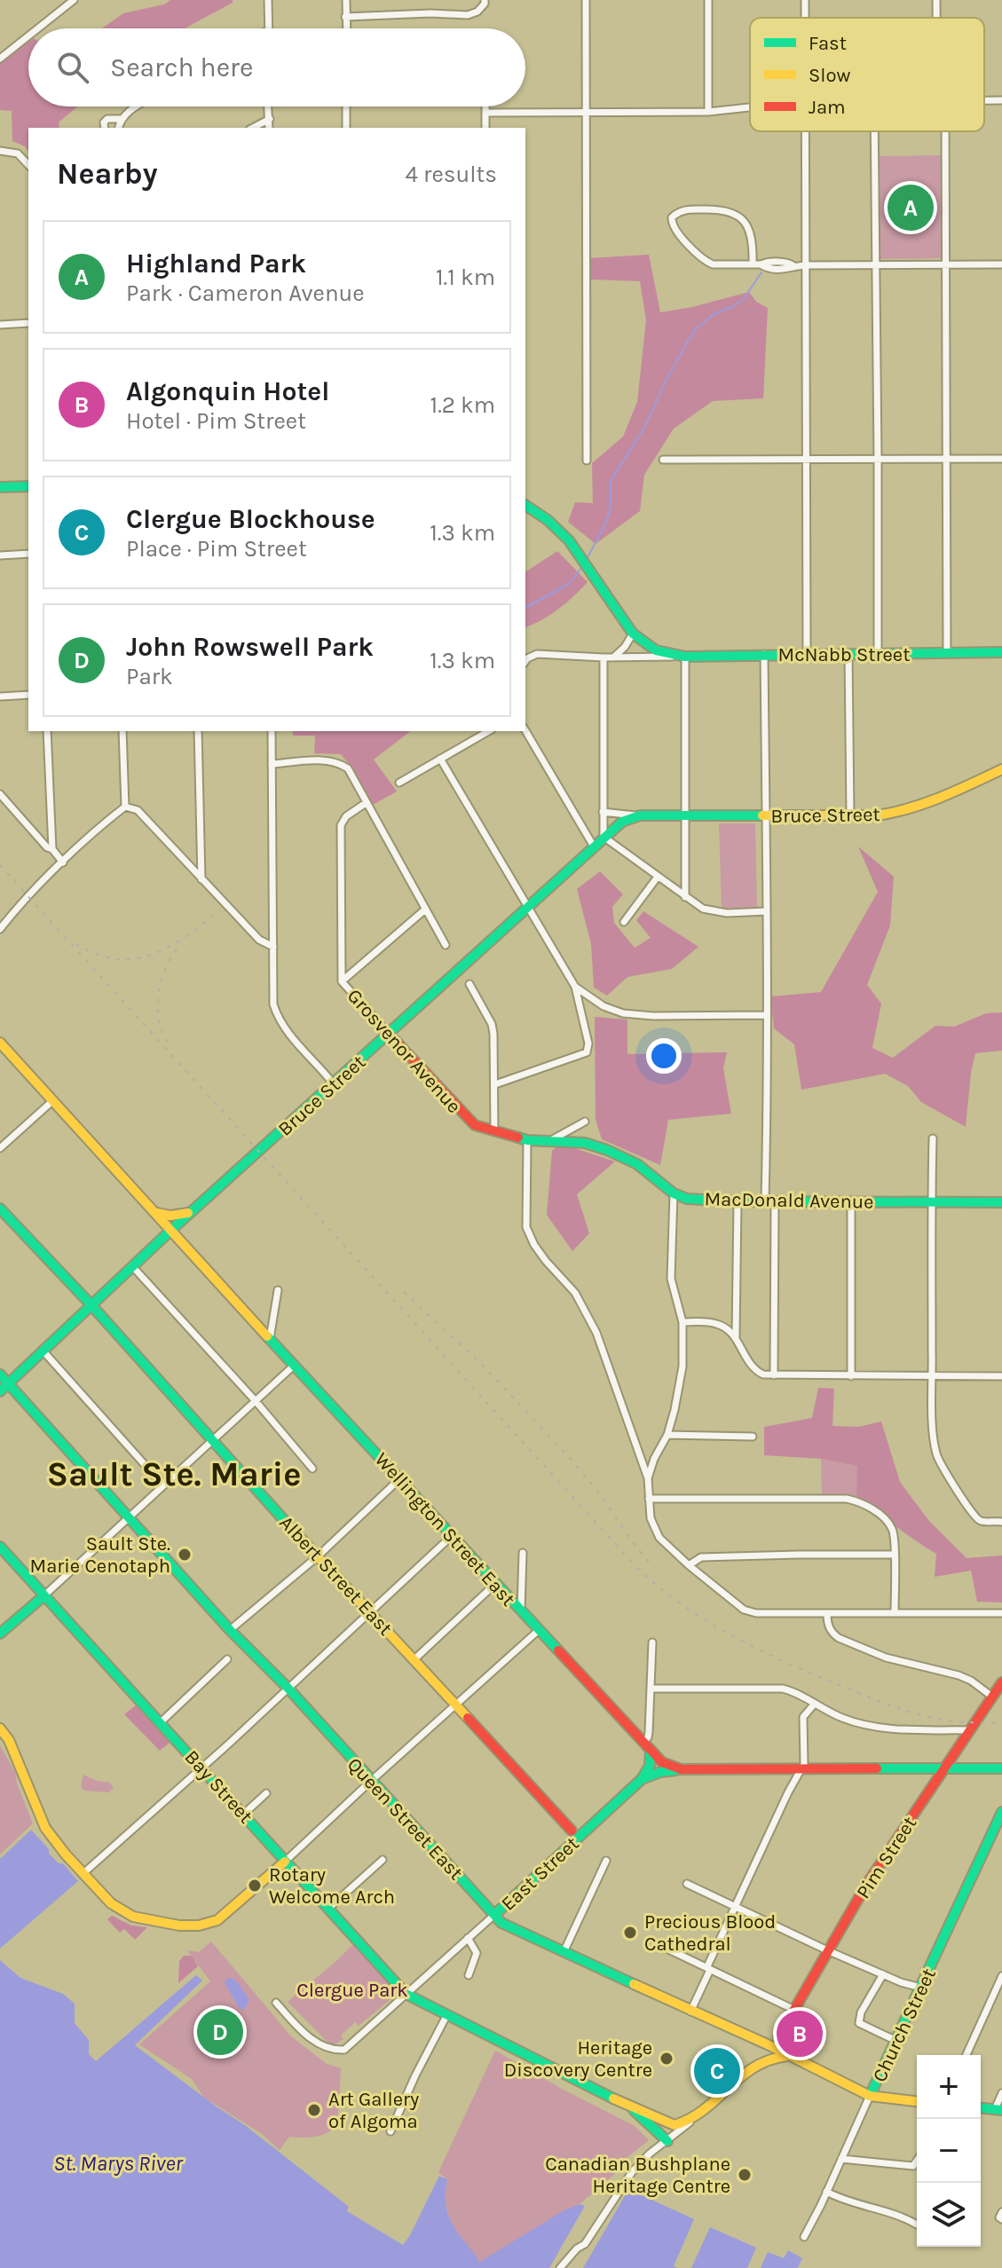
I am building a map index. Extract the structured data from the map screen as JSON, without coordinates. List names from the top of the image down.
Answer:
{
  "streets": {
    "main road": [
      "McNabb Street",
      "Bruce Street",
      "Grosvenor Avenue",
      "MacDonald Avenue",
      "Wellington Street East",
      "Albert Street East",
      "Bay Street",
      "Queen Street East",
      "Pim Street",
      "East Street",
      "Church Street"
    ]
  },
  "crossings": [
    ["Bruce Street", "Grosvenor Avenue"],
    ["Bruce Street", "Wellington Street East"],
    ["Bruce Street", "Albert Street East"],
    ["Bruce Street", "Queen Street East"],
    ["Grosvenor Avenue", "MacDonald Avenue"],
    ["Wellington Street East", "East Street"],
    ["Bay Street", "East Street"],
    ["Queen Street East", "East Street"],
    ["Queen Street East", "Church Street"]
  ],
  "districts": ["Sault Ste. Marie"],
  "water": ["St. Marys River"],
  "parks": ["Clergue Park"],
  "places": [
    "Sault Ste. Marie Cenotaph",
    "Rotary Welcome Arch",
    "Precious Blood Cathedral",
    "Heritage Discovery Centre",
    "Art Gallery of Algoma",
    "Canadian Bushplane Heritage Centre"
  ],
  "legend": ["Fast", "Slow", "Jam"],
  "page": {
    "search": "Search here",
    "heading": ["Nearby", "4 results"],
    "pins": [
      "A",
      "D",
      "B",
      "C"
    ],
    "list": [
      {
        "mark": "A",
        "name": "Highland Park",
        "note": "Park · Cameron Avenue",
        "value": "1.1 km"
      },
      {
        "mark": "B",
        "name": "Algonquin Hotel",
        "note": "Hotel · Pim Street",
        "value": "1.2 km"
      },
      {
        "mark": "C",
        "name": "Clergue Blockhouse",
        "note": "Place · Pim Street",
        "value": "1.3 km"
      },
      {
        "mark": "D",
        "name": "John Rowswell Park",
        "note": "Park",
        "value": "1.3 km"
      }
    ],
    "map_buttons": ["+", "−"]
  }
}
